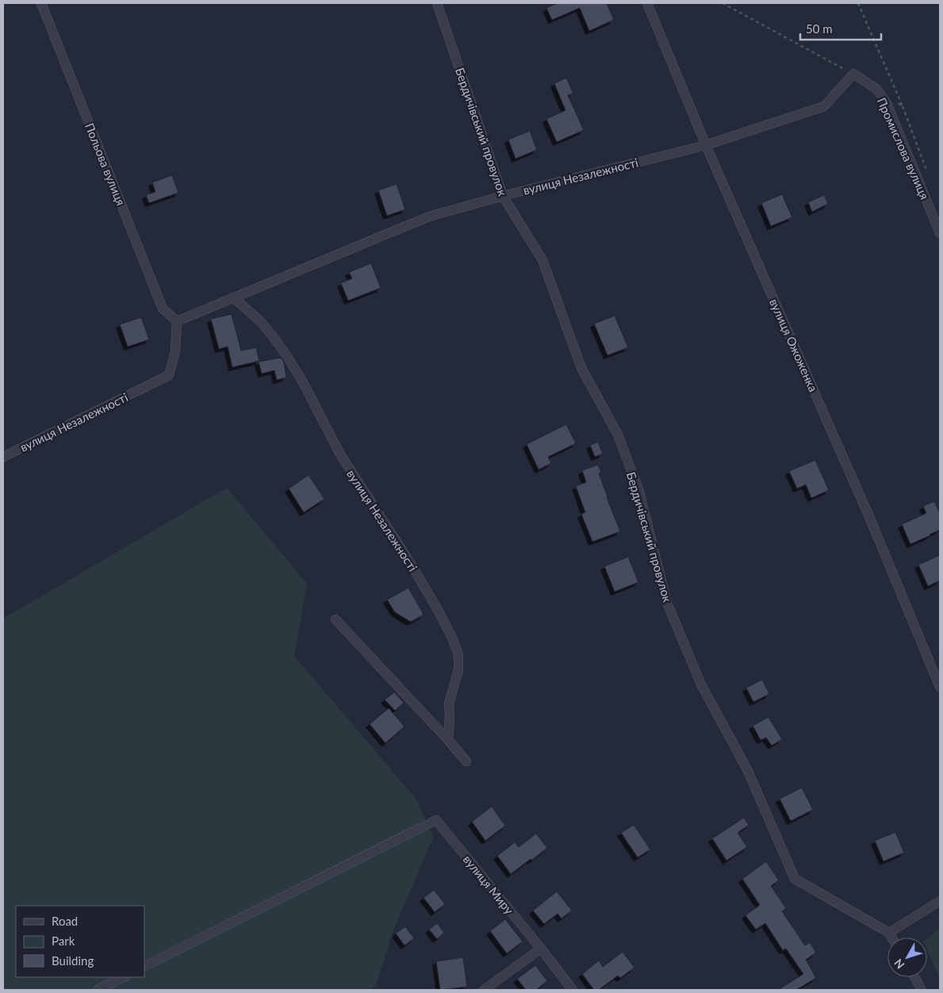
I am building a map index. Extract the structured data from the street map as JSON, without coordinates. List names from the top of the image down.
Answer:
{
  "streets": {
    "street": [
      "Бердичівський провулок",
      "Промислова вулиця",
      "Польова вулиця",
      "вулиця Незалежності",
      "вулиця Ожоженка",
      "вулиця Миру"
    ]
  },
  "crossings": [
    ["Бердичівський провулок", "вулиця Незалежності"],
    ["Промислова вулиця", "вулиця Незалежності"],
    ["Польова вулиця", "вулиця Незалежності"],
    ["вулиця Незалежності", "вулиця Ожоженка"]
  ],
  "legend": ["Road", "Park", "Building"],
  "scale_bar": "50 m",
  "north": "bottom left"
}
